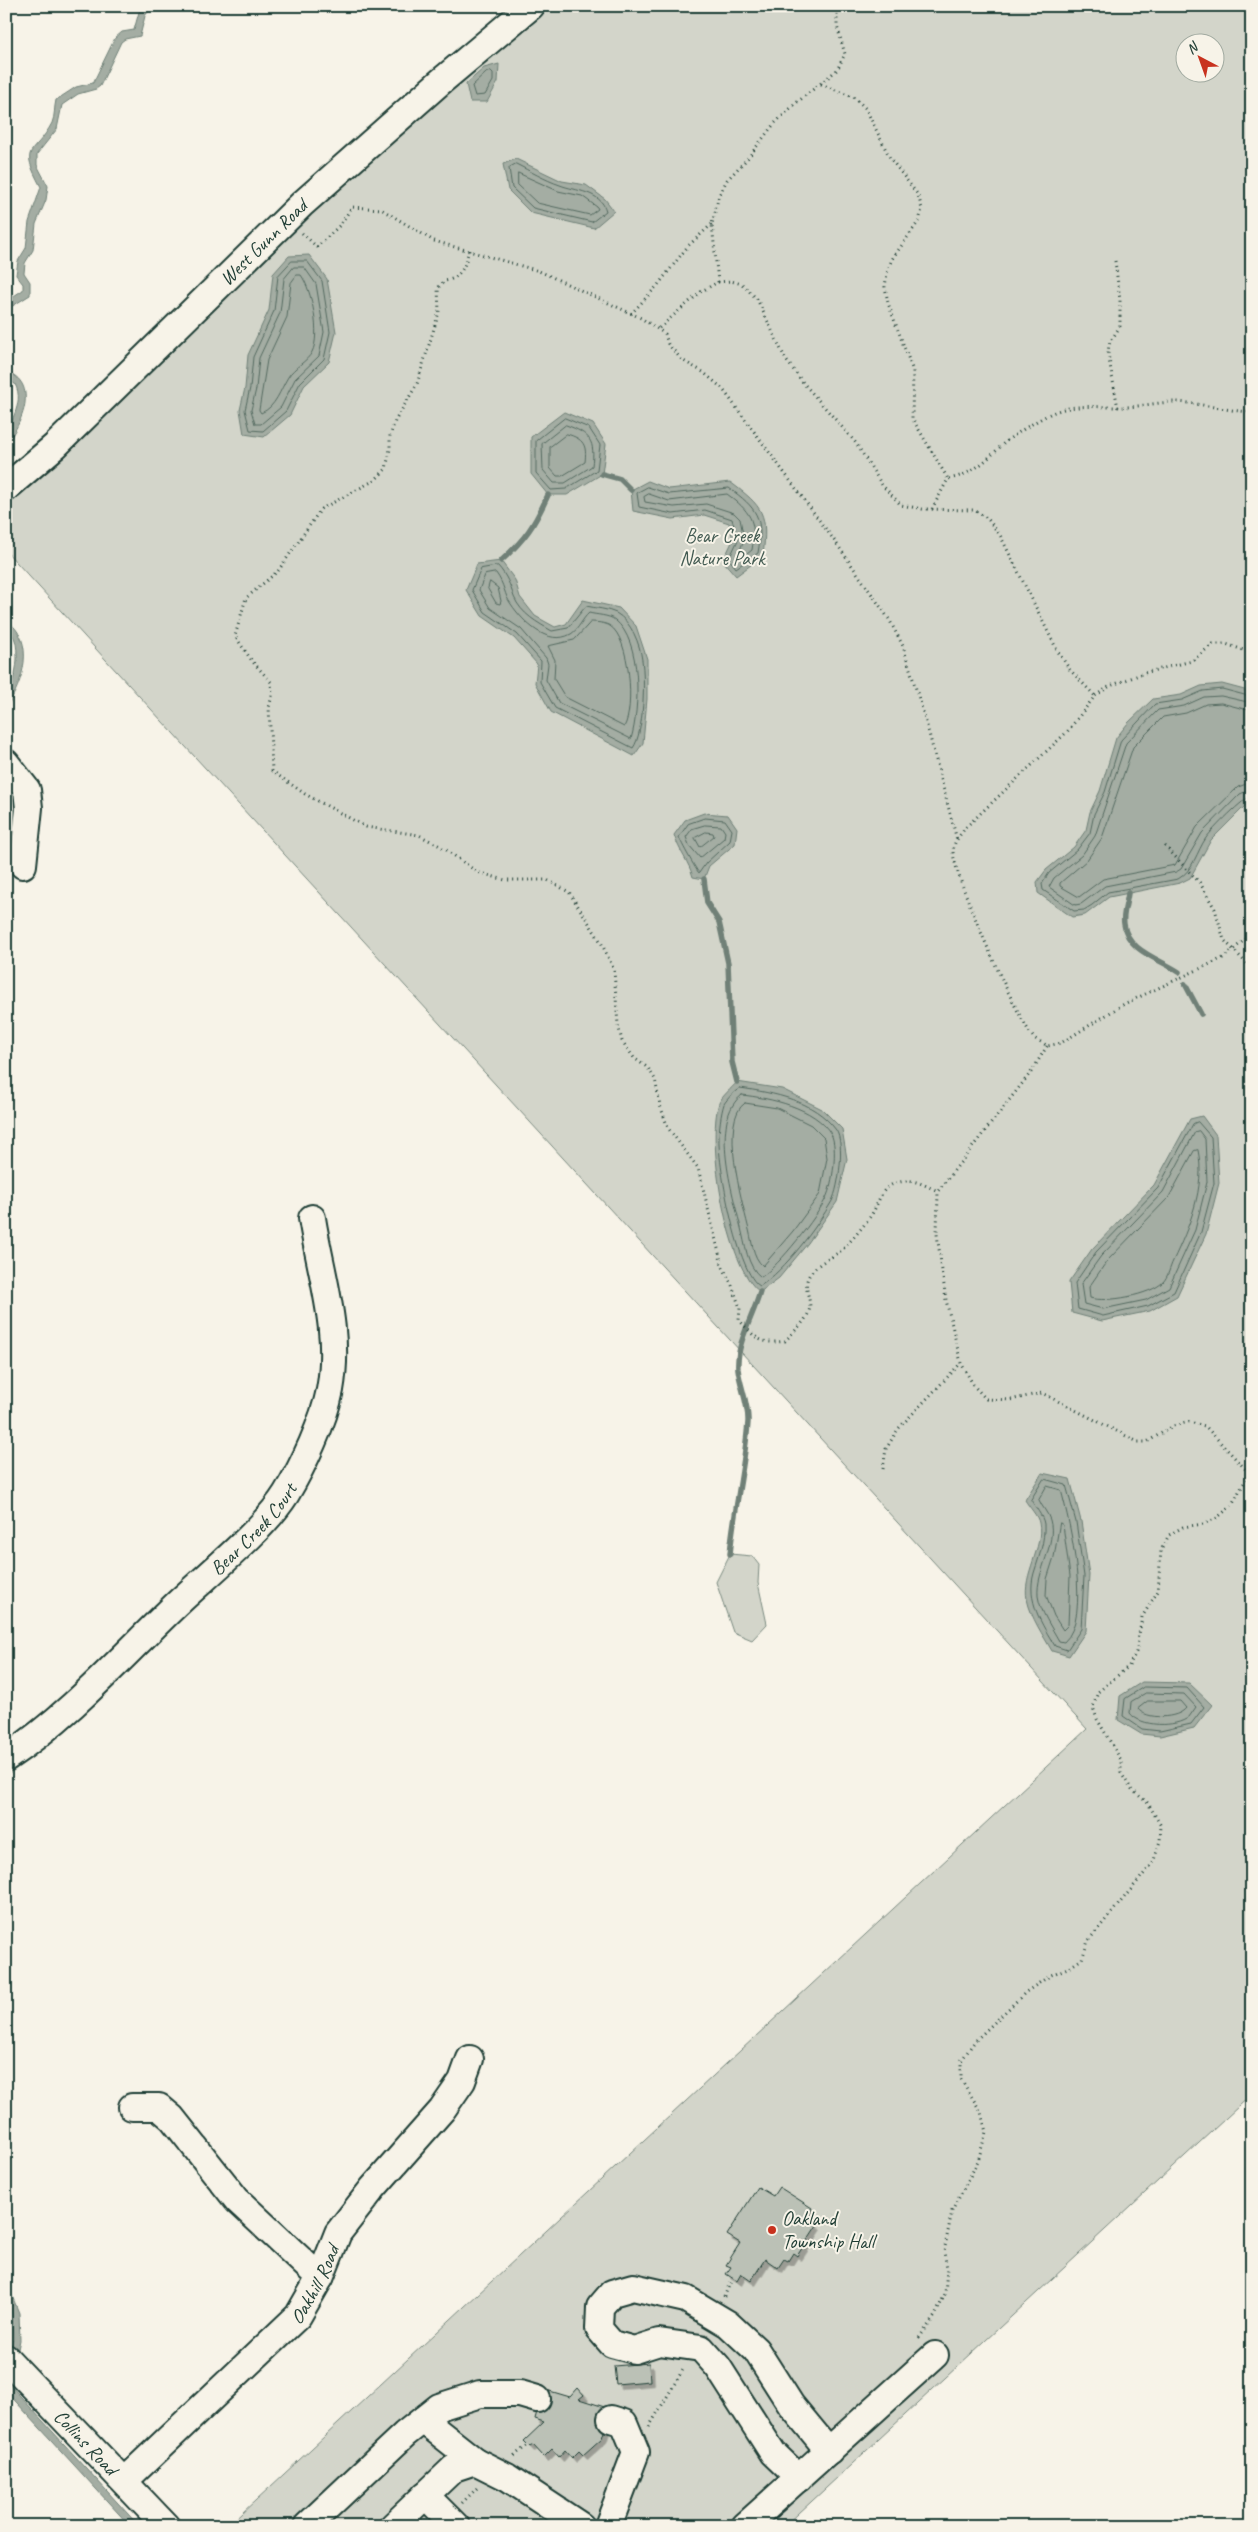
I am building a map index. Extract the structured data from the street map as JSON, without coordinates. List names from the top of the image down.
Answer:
{
  "streets": {
    "street": [
      "West Gunn Road",
      "Bear Creek Court",
      "Oakhill Road",
      "Collins Road"
    ]
  },
  "crossings": [
    ["Oakhill Road", "Collins Road"]
  ],
  "parks": ["Bear Creek Nature Park"],
  "places": ["Oakland Township Hall"],
  "north": "top left"
}
